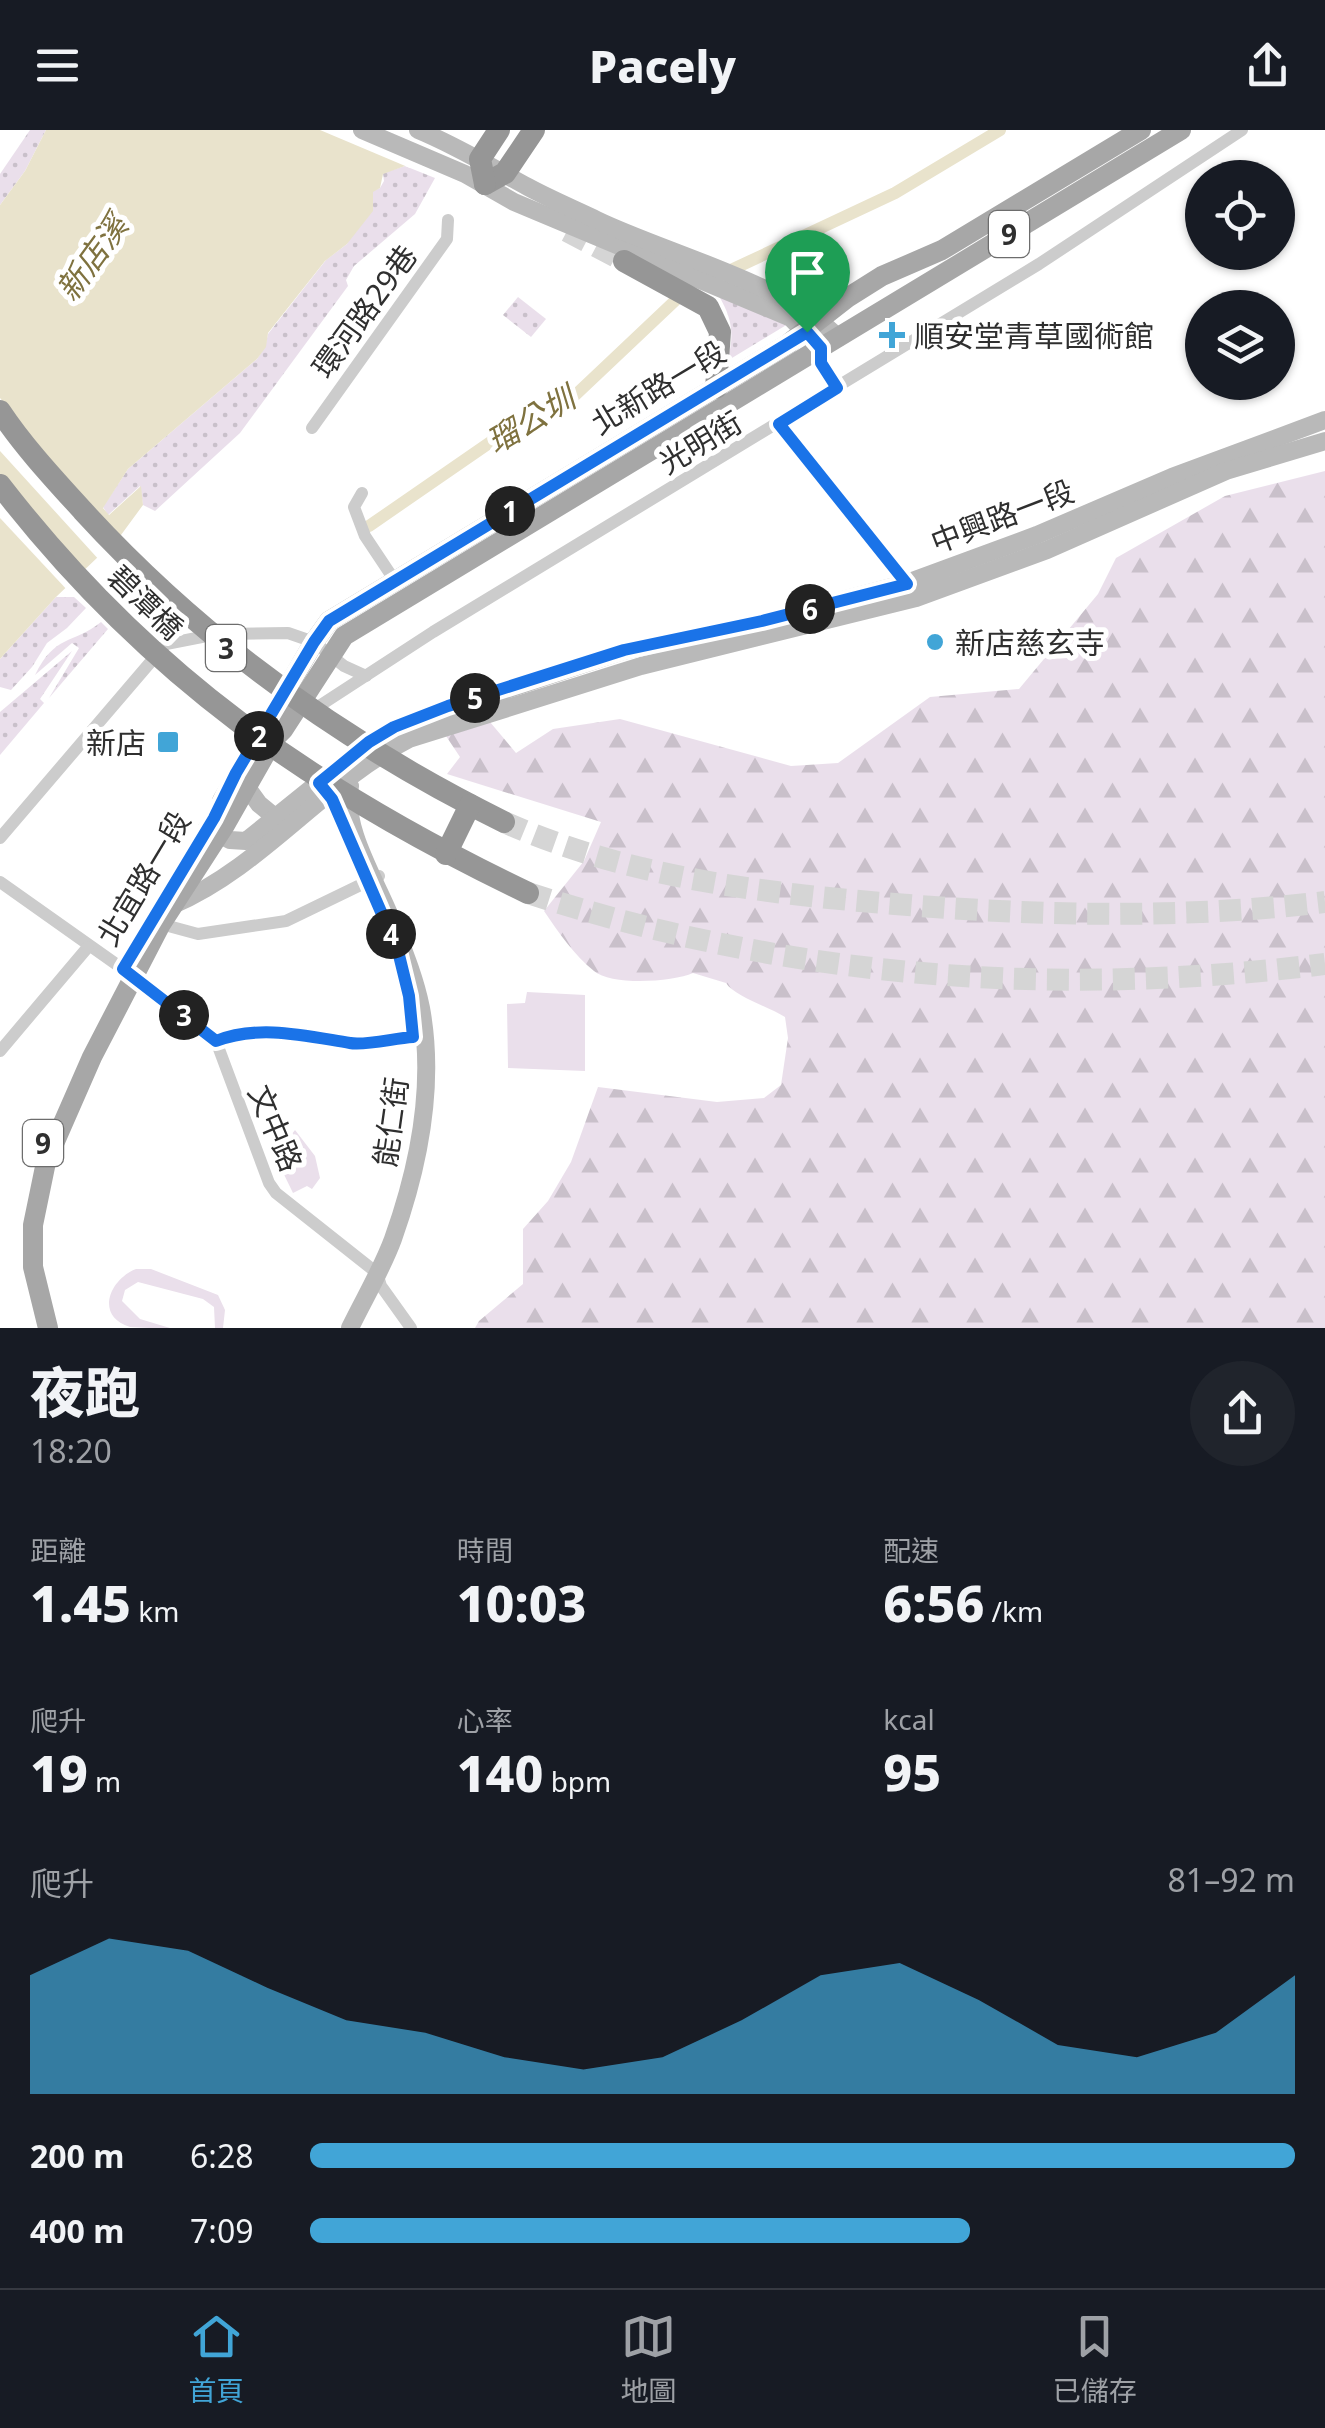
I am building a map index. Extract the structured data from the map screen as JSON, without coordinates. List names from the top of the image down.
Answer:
{
  "streets": {
    "highway": ["碧潭橋", "3"],
    "main road": ["9", "北新路一段", "北宜路一段"],
    "street": [
      "環河路29巷",
      "光明街",
      "中興路一段",
      "能仁街",
      "文中路"
    ]
  },
  "crossings": [
    ["北新路一段", "北宜路一段"],
    ["光明街", "北宜路一段"],
    ["中興路一段", "北宜路一段"],
    ["中興路一段", "能仁街"],
    ["能仁街", "文中路"]
  ],
  "water": ["新店溪", "瑠公圳"],
  "places": {
    "health": ["順安堂青草國術館"],
    "other": ["新店慈玄寺"],
    "transit": ["新店"]
  },
  "page": {
    "header": "Pacely",
    "pins": [
      "1",
      "6",
      "5",
      "2",
      "4",
      "3"
    ],
    "heading": ["夜跑", "18:20"],
    "stats": [
      ["距離", "1.45 km"],
      ["時間", "10:03"],
      ["配速", "6:56 /km"],
      ["爬升", "19 m"],
      ["心率", "140 bpm"],
      ["kcal", "95"]
    ],
    "chart": ["爬升", "81–92 m"],
    "list": [
      {
        "name": "200 m",
        "note": "6:28"
      },
      {
        "name": "400 m",
        "note": "7:09"
      }
    ],
    "tabs": ["首頁", "地圖", "已儲存"]
  }
}
